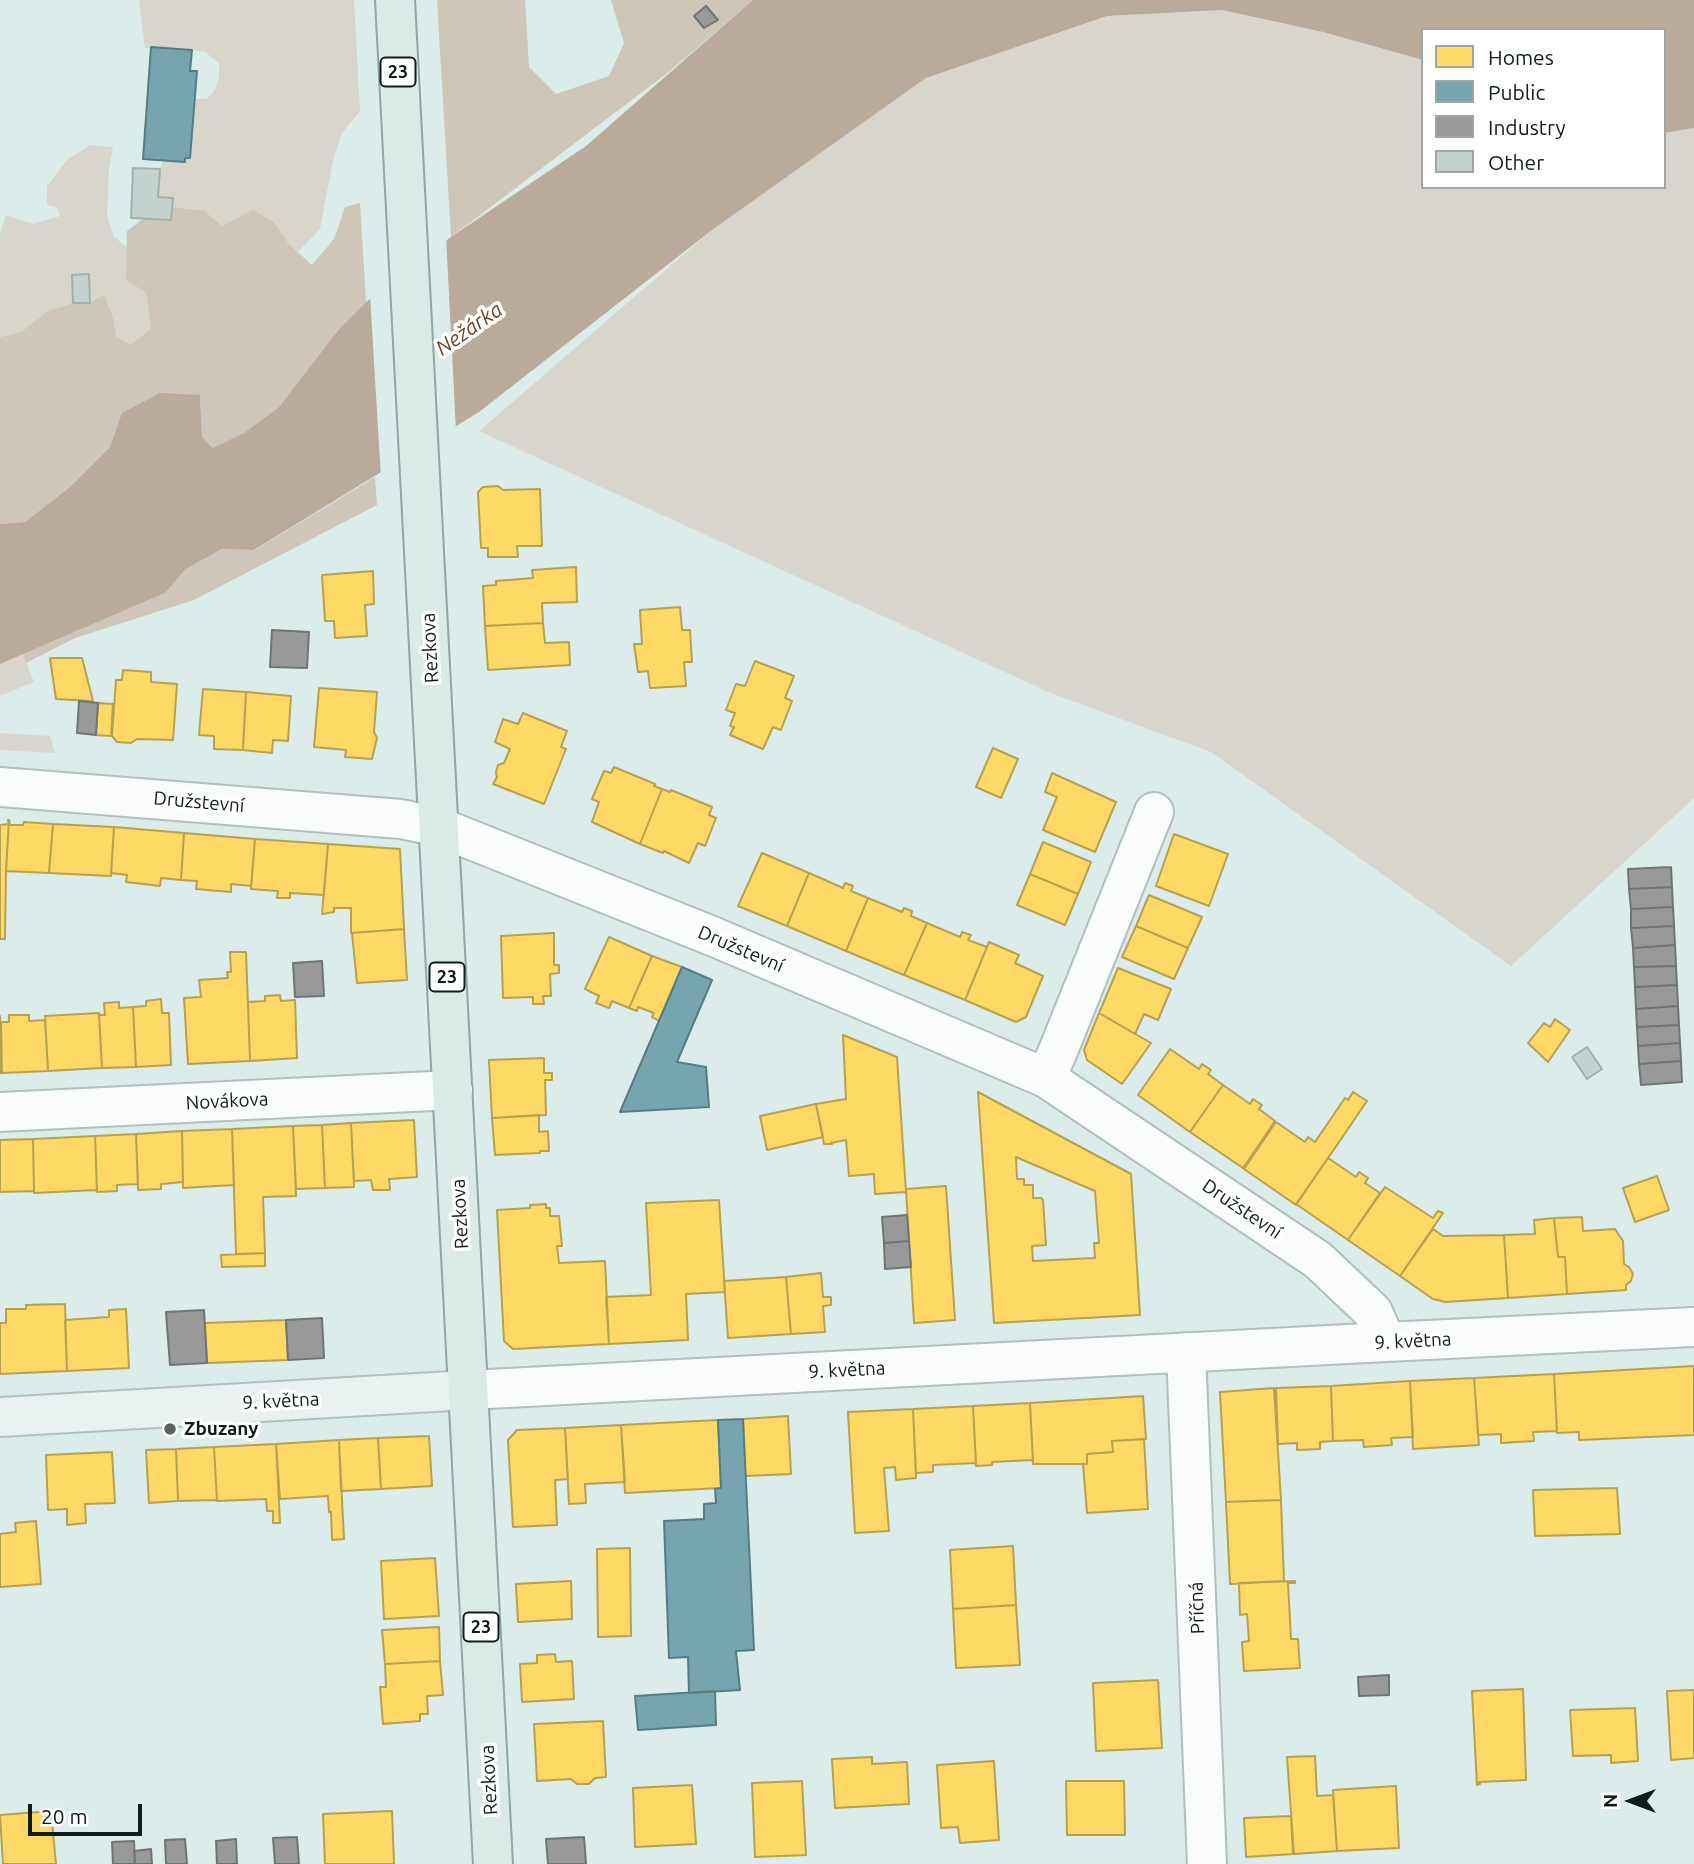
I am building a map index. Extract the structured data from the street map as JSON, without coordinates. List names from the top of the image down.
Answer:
{
  "streets": {
    "main road": ["23", "Rezkova", "9. května"],
    "street": ["Družstevní", "Novákova", "Příčná"]
  },
  "crossings": [
    ["Rezkova", "Družstevní"],
    ["Rezkova", "Novákova"],
    ["Rezkova", "9. května"],
    ["Družstevní", "9. května"],
    ["9. května", "Příčná"]
  ],
  "water": ["Nežárka"],
  "places": ["Zbuzany"],
  "legend": [
    "Homes",
    "Public",
    "Industry",
    "Other"
  ],
  "scale_bar": "20 m",
  "north": "left"
}
